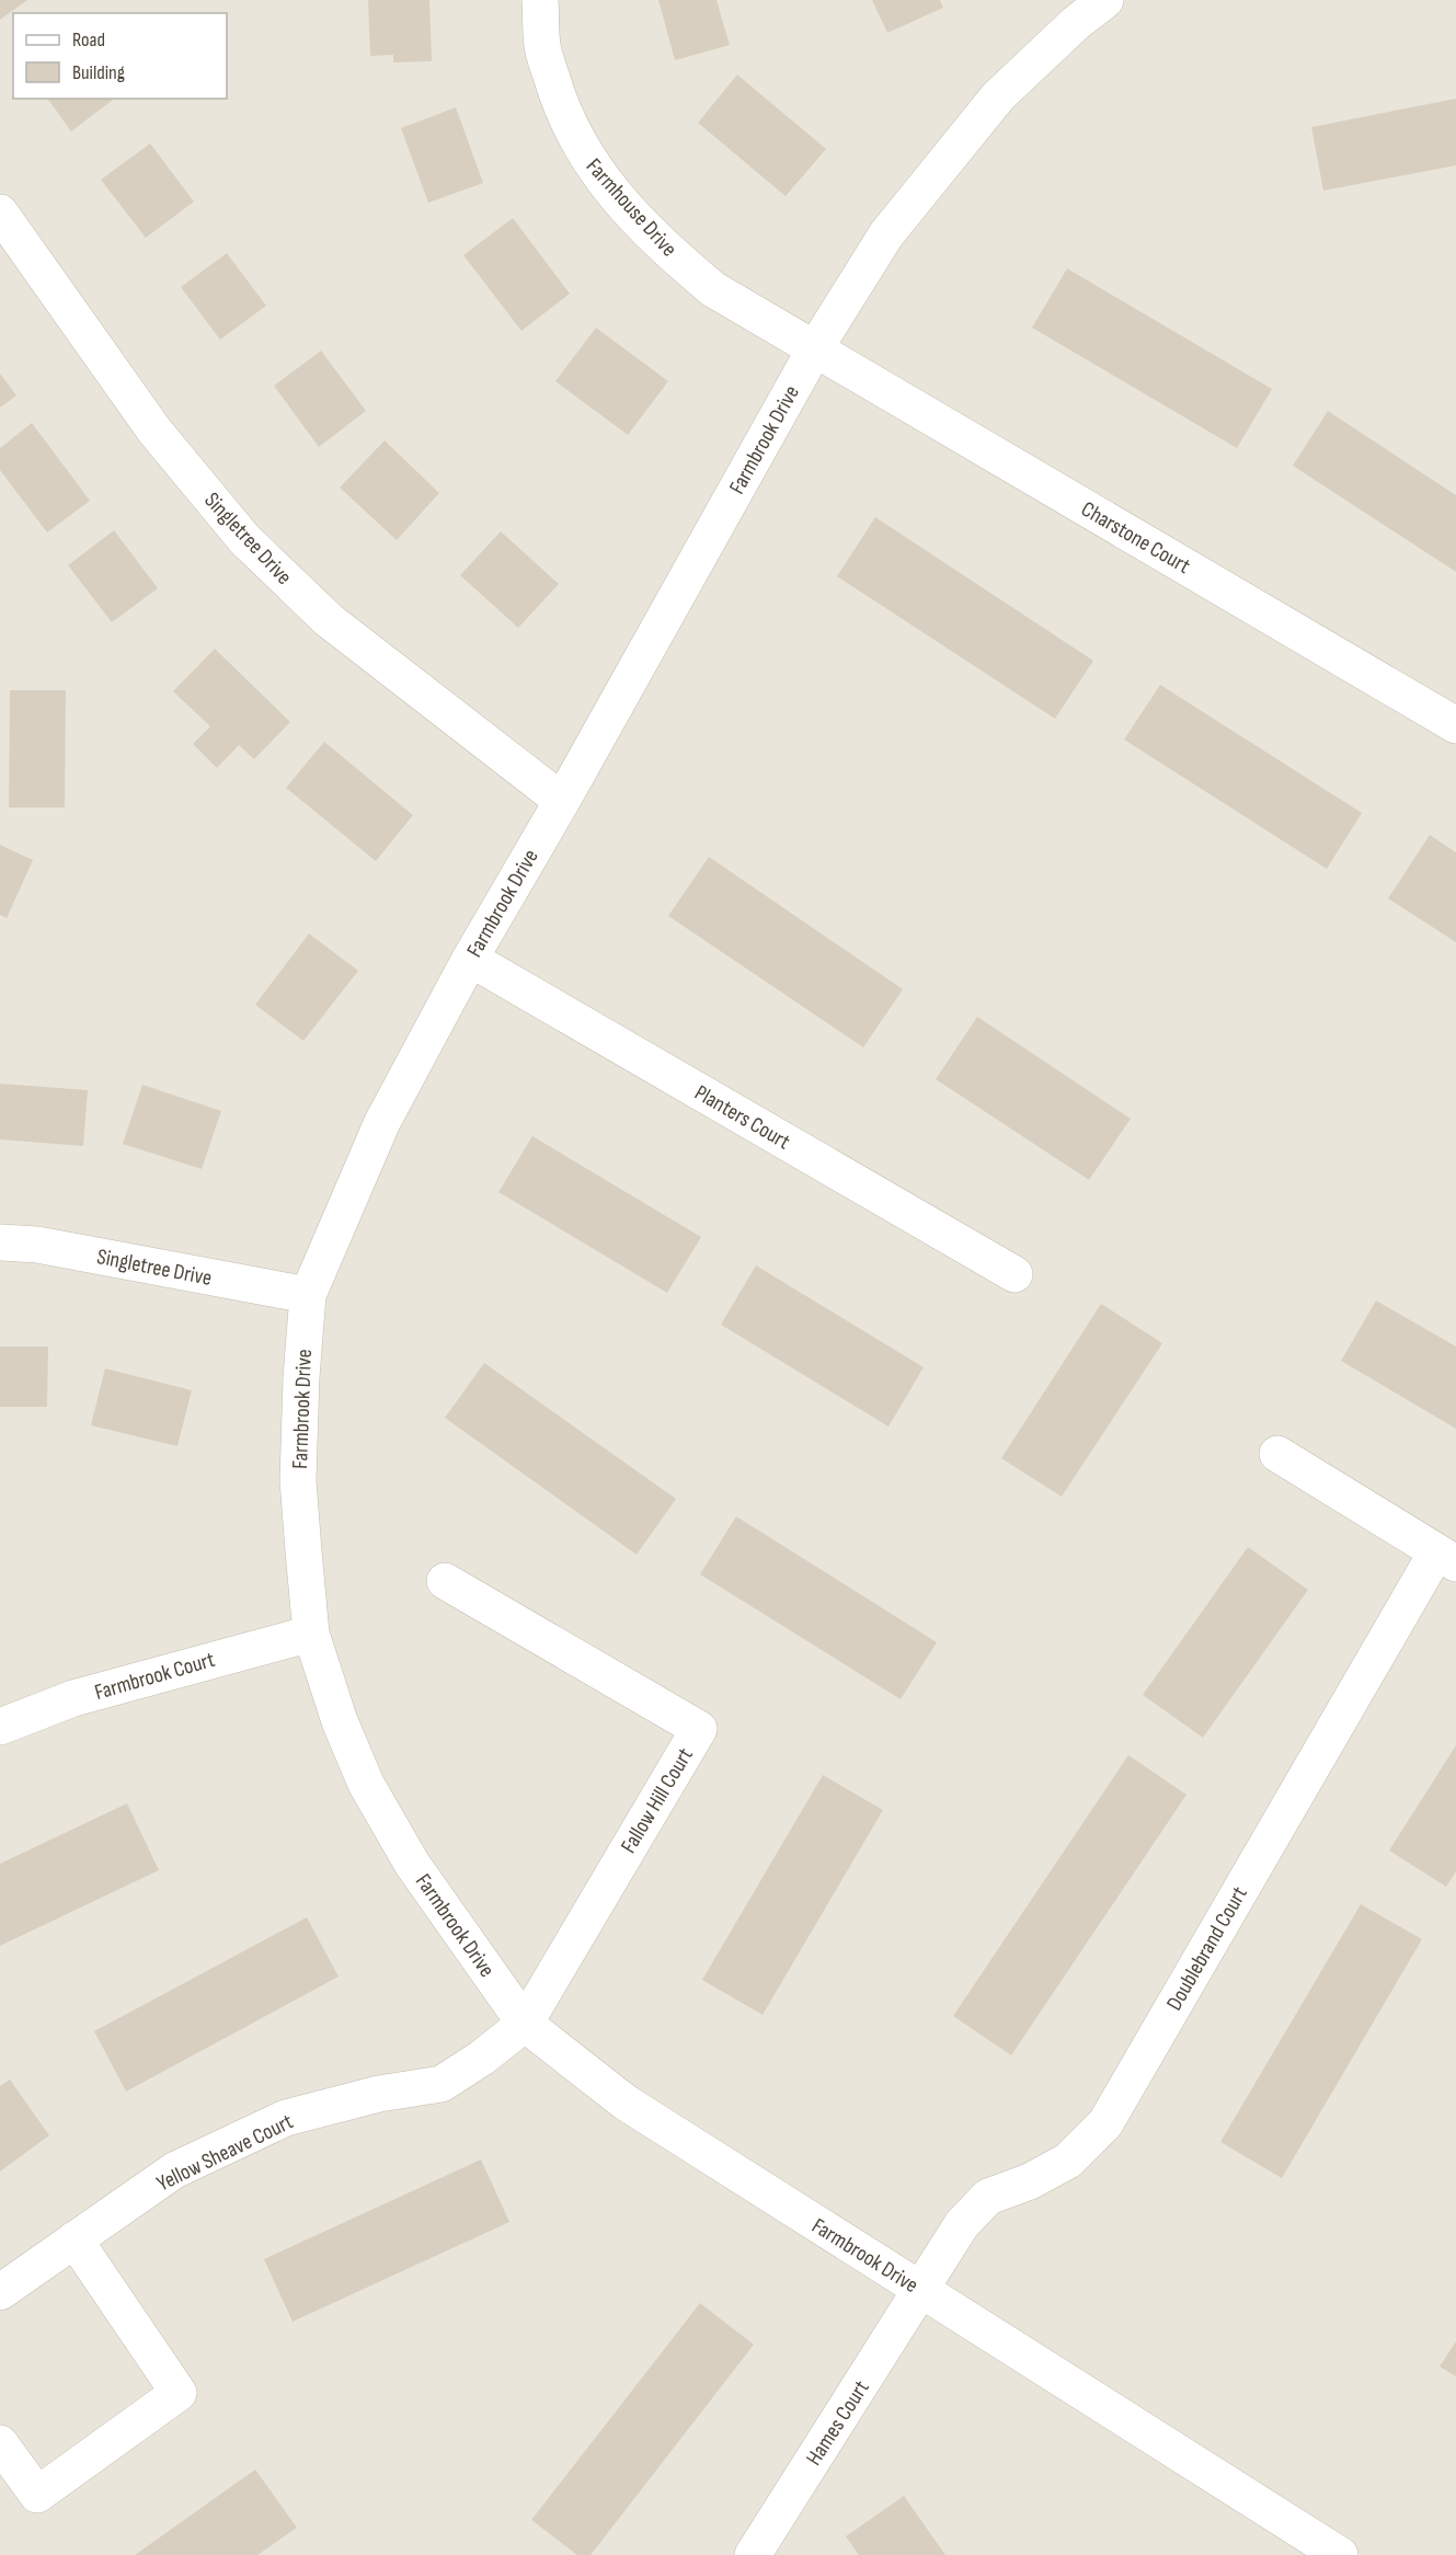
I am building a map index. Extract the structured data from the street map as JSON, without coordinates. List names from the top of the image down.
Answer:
{
  "streets": {
    "street": [
      "Farmhouse Drive",
      "Farmbrook Drive",
      "Charstone Court",
      "Singletree Drive",
      "Planters Court",
      "Farmbrook Court",
      "Fallow Hill Court",
      "Doublebrand Court",
      "Yellow Sheave Court",
      "Hames Court"
    ]
  },
  "crossings": [
    ["Farmhouse Drive", "Farmbrook Drive"],
    ["Farmhouse Drive", "Charstone Court"],
    ["Farmbrook Drive", "Charstone Court"],
    ["Farmbrook Drive", "Singletree Drive"],
    ["Farmbrook Drive", "Planters Court"],
    ["Farmbrook Drive", "Farmbrook Court"],
    ["Farmbrook Drive", "Fallow Hill Court"],
    ["Farmbrook Drive", "Doublebrand Court"],
    ["Farmbrook Drive", "Yellow Sheave Court"],
    ["Farmbrook Drive", "Hames Court"],
    ["Fallow Hill Court", "Yellow Sheave Court"],
    ["Doublebrand Court", "Hames Court"]
  ],
  "legend": ["Road", "Building"]
}
